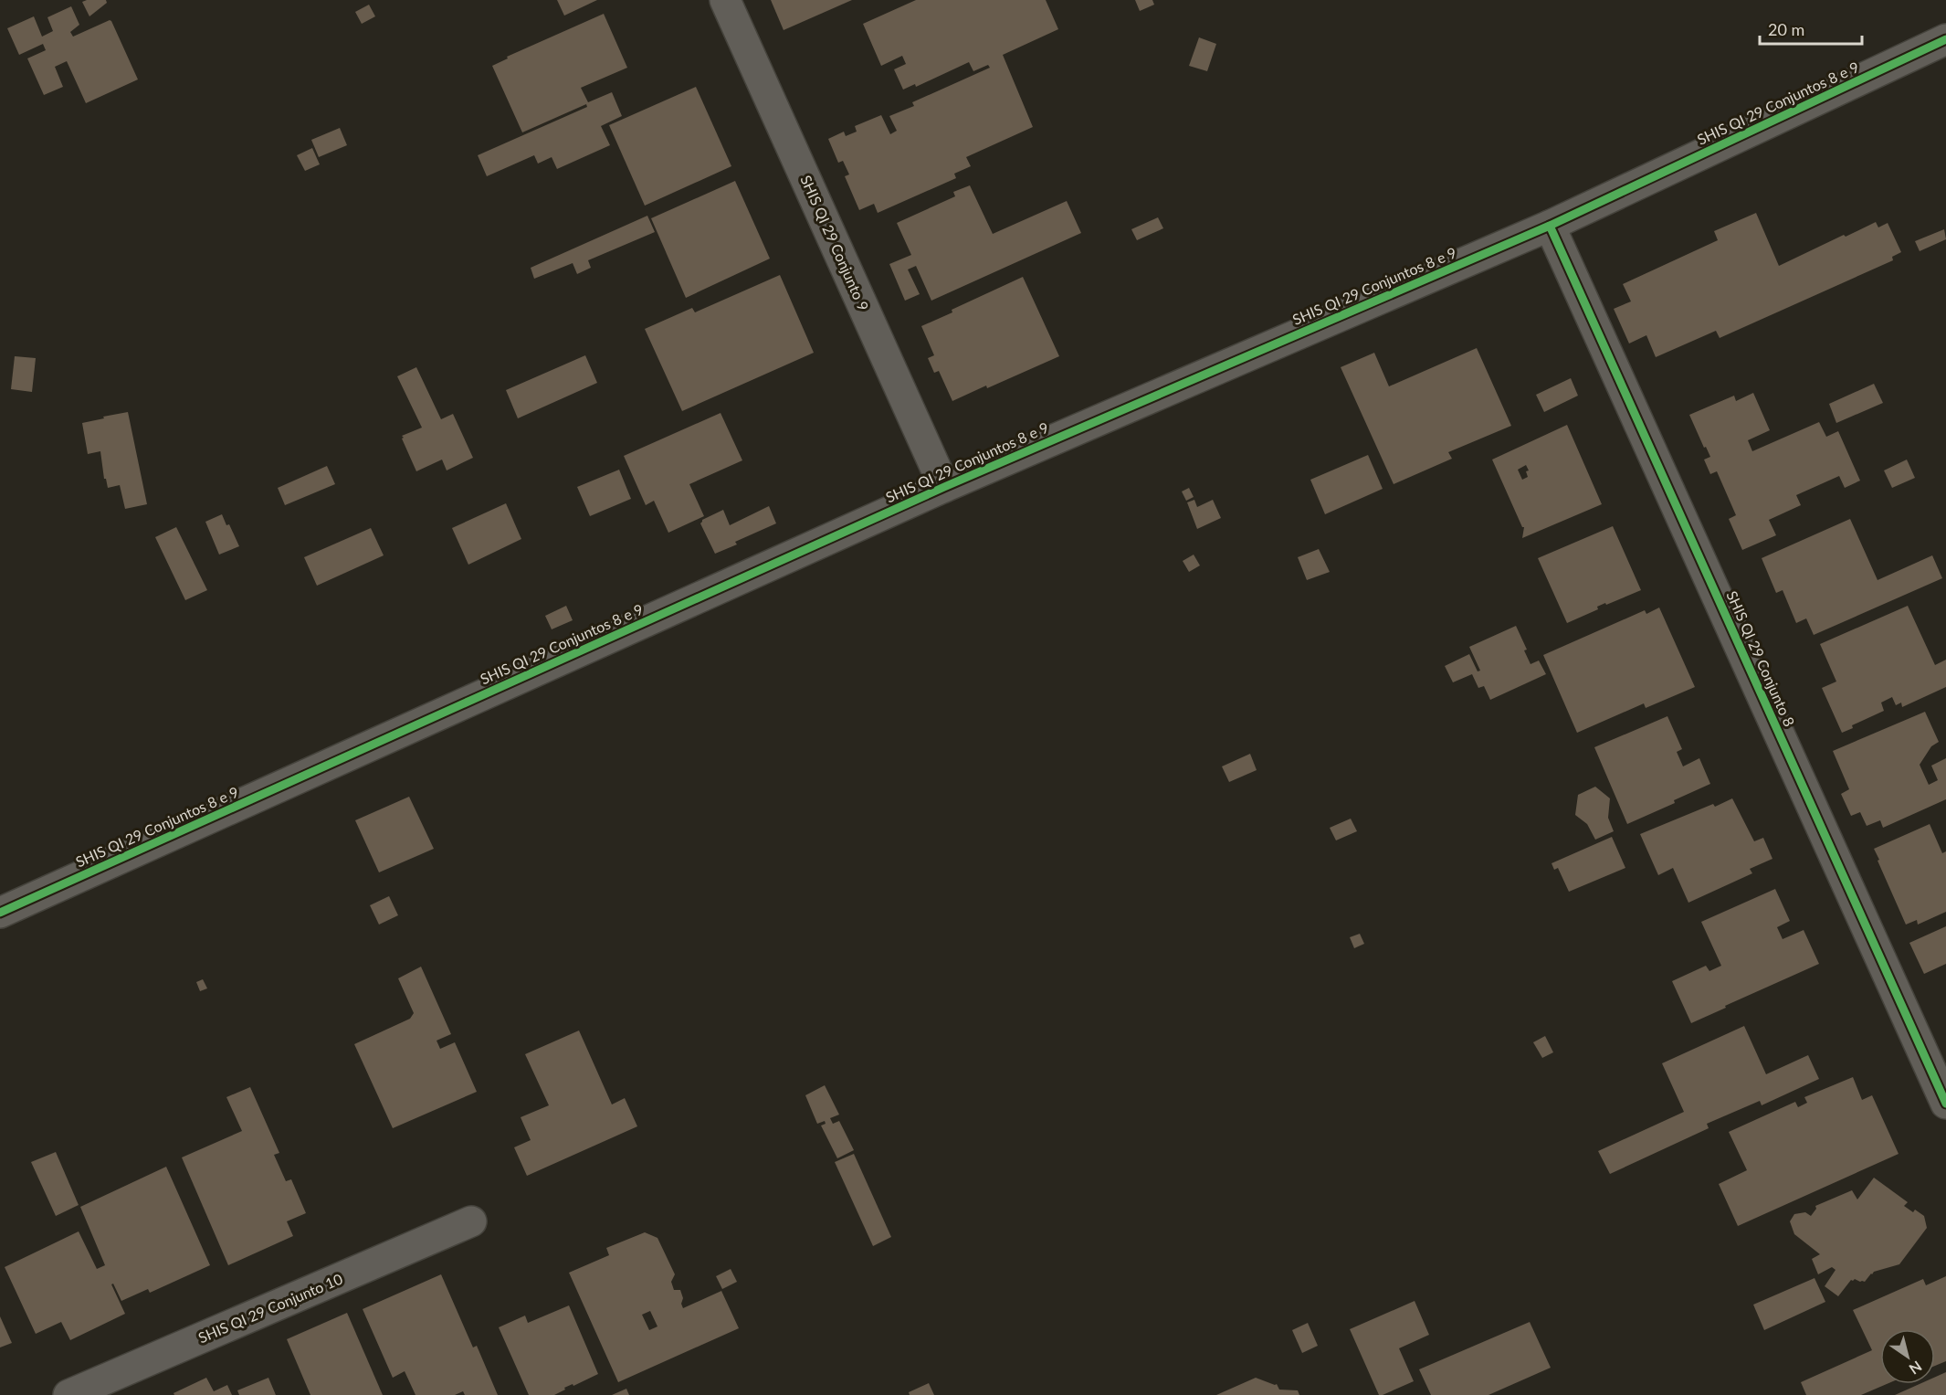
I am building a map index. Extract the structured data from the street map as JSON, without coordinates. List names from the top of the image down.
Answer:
{
  "streets": {
    "street": [
      "SHIS QI 29 Conjuntos 8 e 9",
      "SHIS QI 29 Conjunto 9",
      "SHIS QI 29 Conjunto 8",
      "SHIS QI 29 Conjunto 10"
    ]
  },
  "crossings": [
    ["SHIS QI 29 Conjuntos 8 e 9", "SHIS QI 29 Conjunto 9"],
    ["SHIS QI 29 Conjuntos 8 e 9", "SHIS QI 29 Conjunto 8"]
  ],
  "scale_bar": "20 m",
  "north": "bottom right"
}
